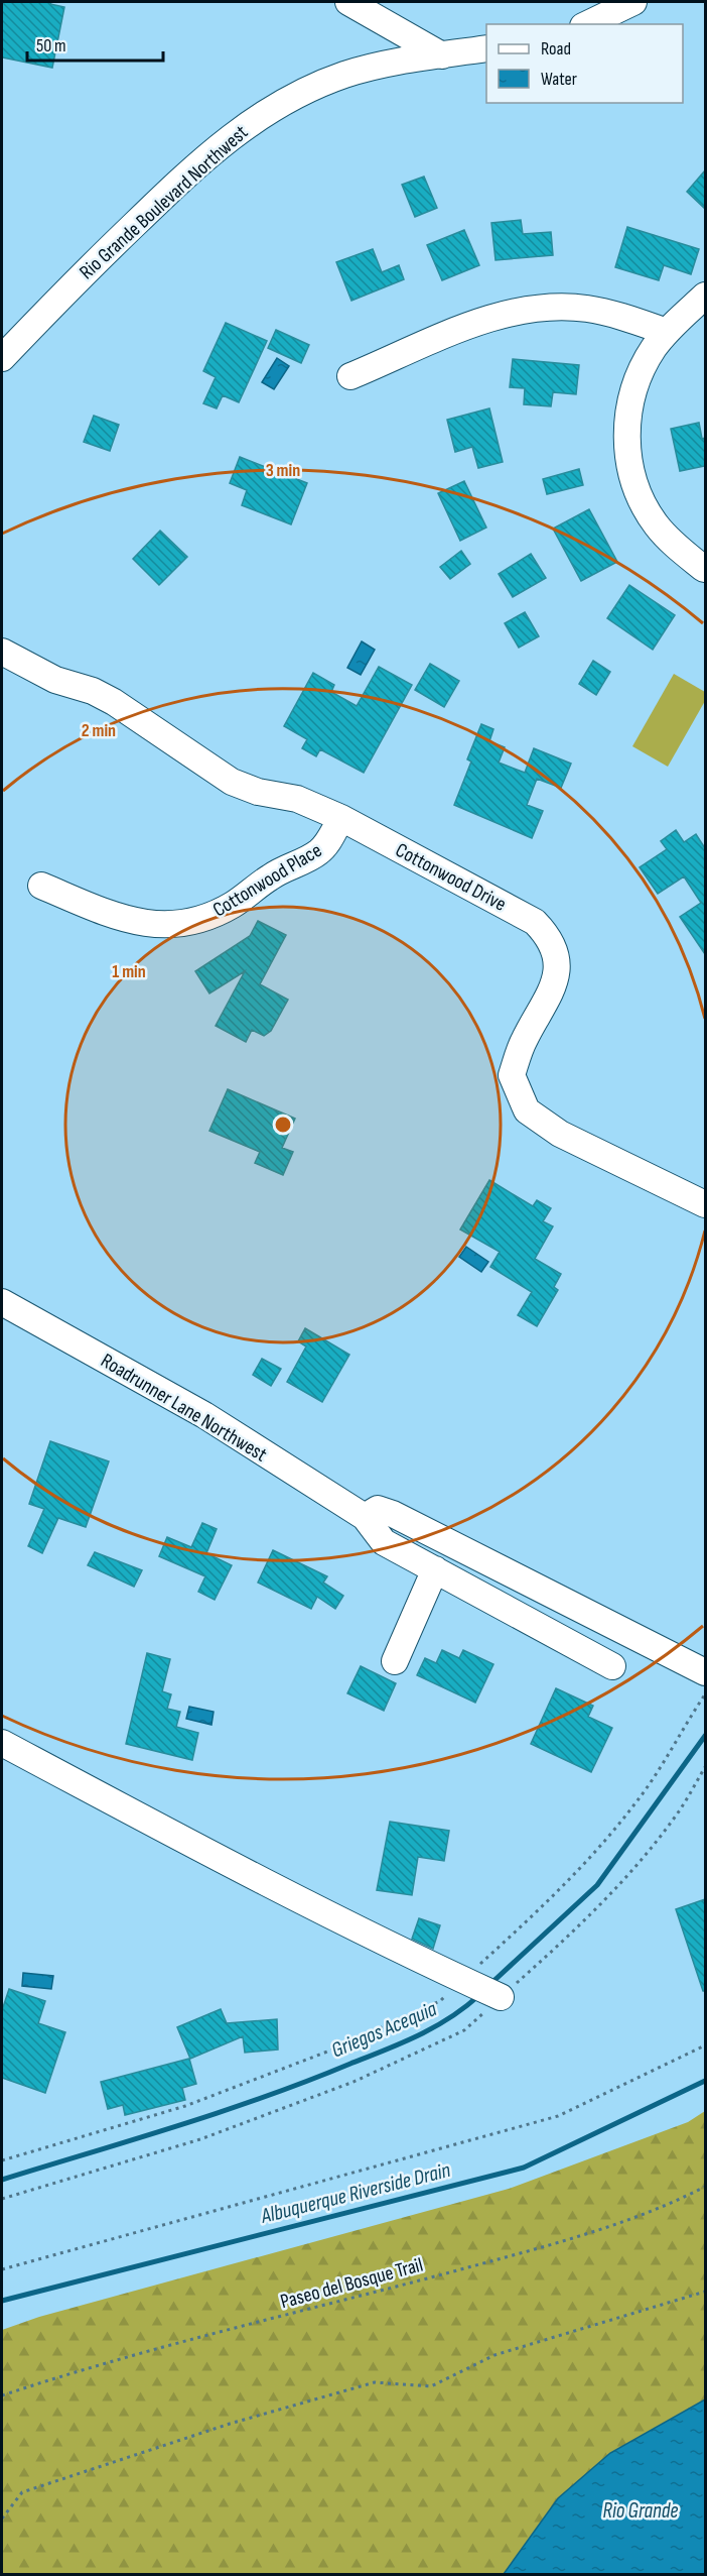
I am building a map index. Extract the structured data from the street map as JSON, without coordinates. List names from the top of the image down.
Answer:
{
  "streets": {
    "street": [
      "Rio Grande Boulevard Northwest",
      "Cottonwood Drive",
      "Cottonwood Place",
      "Roadrunner Lane Northwest"
    ],
    "path": ["Paseo del Bosque Trail"]
  },
  "crossings": [
    ["Cottonwood Drive", "Cottonwood Place"]
  ],
  "water": ["Griegos Acequia", "Albuquerque Riverside Drain", "Rio Grande"],
  "legend": ["Road", "Water"],
  "scale_bar": "50 m",
  "rings": ["3 min", "2 min", "1 min"]
}
